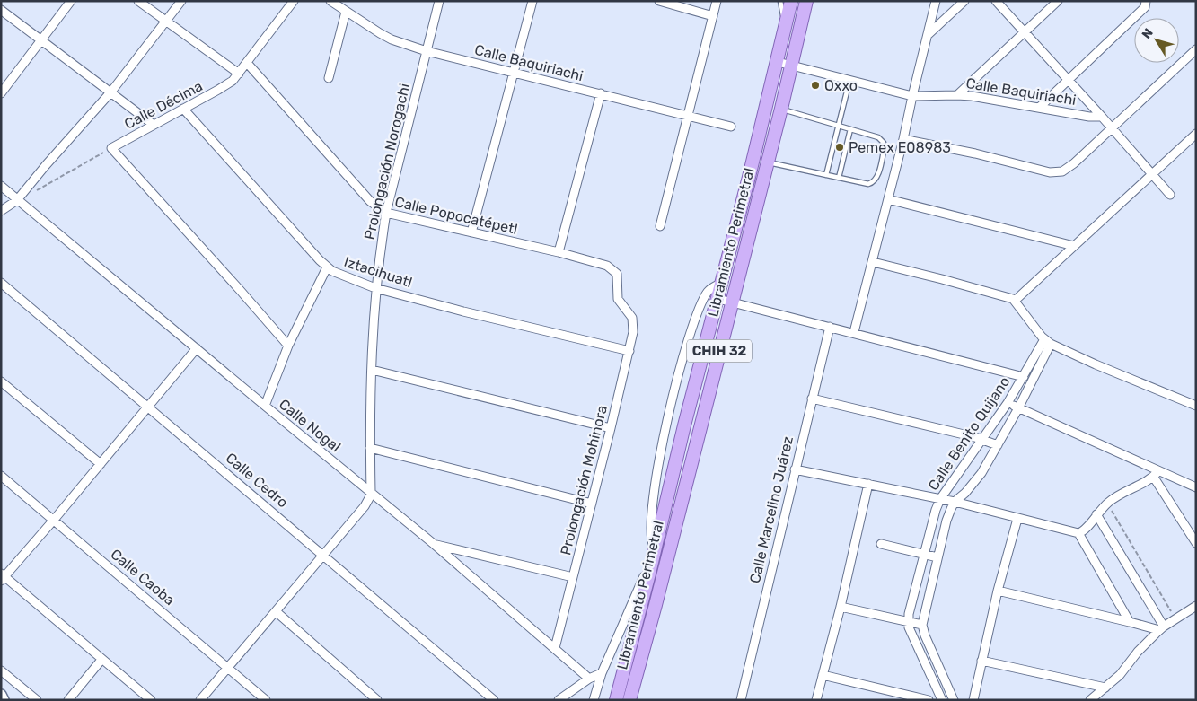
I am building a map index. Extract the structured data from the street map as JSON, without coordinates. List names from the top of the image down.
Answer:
{
  "streets": {
    "main road": ["Libramiento Perimetral", "CHIH 32"],
    "street": [
      "Calle Baquiriachi",
      "Calle Décima",
      "Prolongación Norogachi",
      "Calle Popocatépetl",
      "Iztacihuatl",
      "Calle Nogal",
      "Calle Benito Quijano",
      "Calle Cedro",
      "Prolongación Mohinora",
      "Calle Marcelino Juárez",
      "Calle Caoba"
    ]
  },
  "crossings": [
    ["Calle Baquiriachi", "Prolongación Norogachi"],
    ["Calle Baquiriachi", "Libramiento Perimetral"],
    ["Calle Décima", "Calle Popocatépetl"],
    ["Calle Décima", "Iztacihuatl"],
    ["Prolongación Norogachi", "Calle Popocatépetl"],
    ["Prolongación Norogachi", "Iztacihuatl"],
    ["Prolongación Norogachi", "Calle Nogal"],
    ["Calle Popocatépetl", "Prolongación Mohinora"],
    ["Iztacihuatl", "Prolongación Mohinora"],
    ["Calle Nogal", "Prolongación Mohinora"]
  ],
  "places": ["Oxxo", "Pemex E08983"],
  "north": "top left"
}
